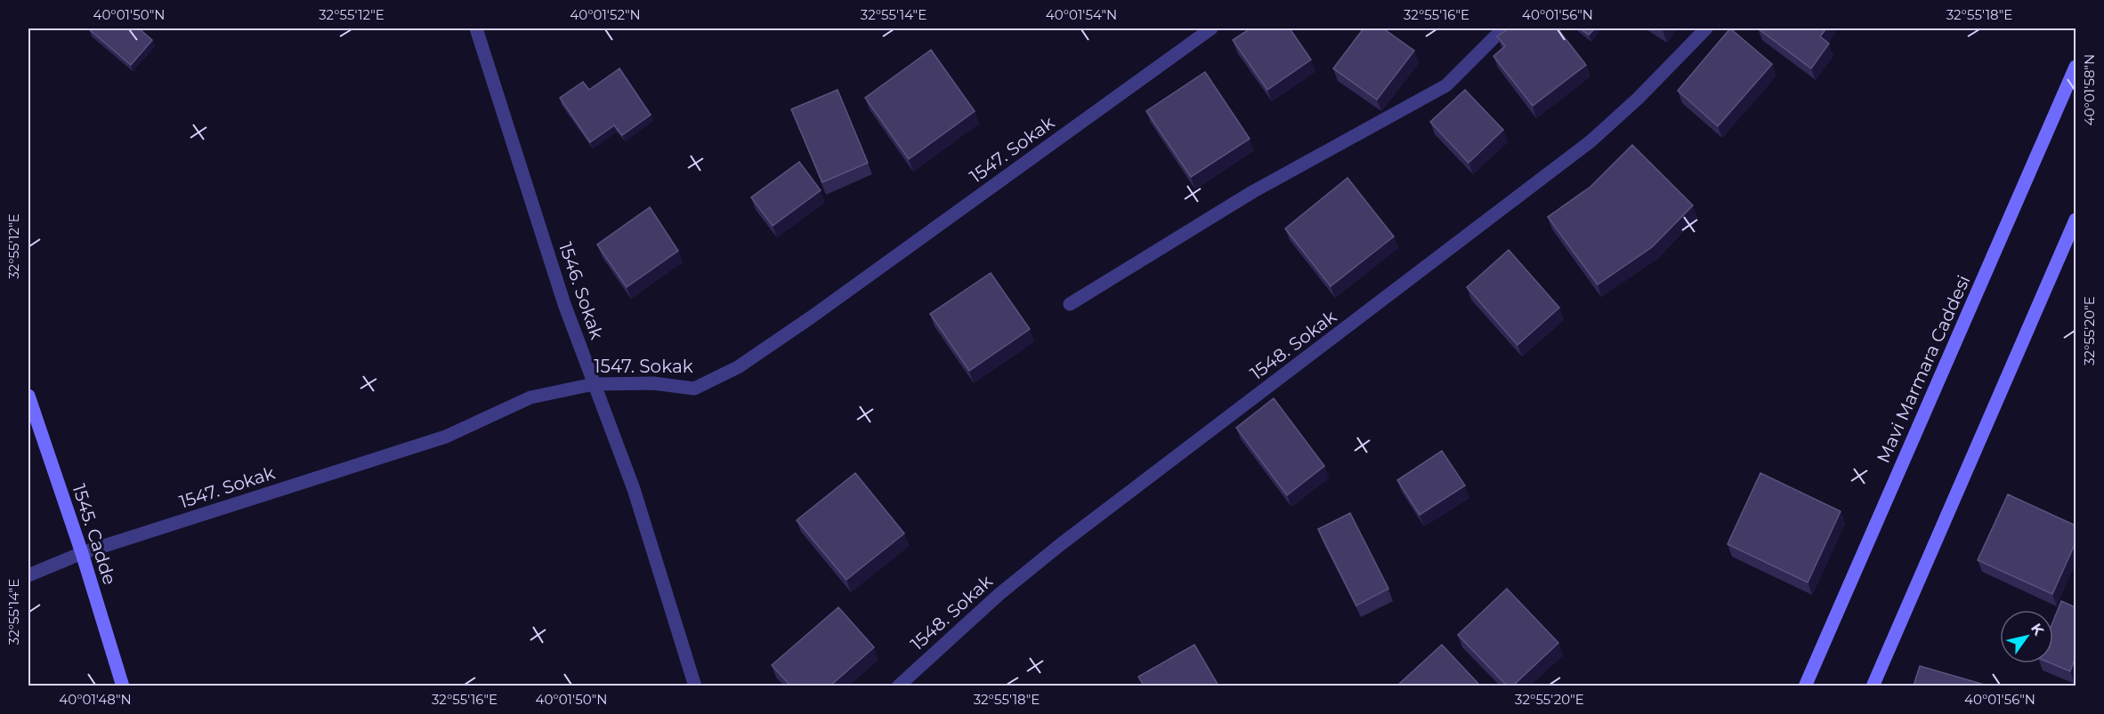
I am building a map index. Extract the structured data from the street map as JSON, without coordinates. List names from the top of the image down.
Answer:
{
  "streets": {
    "street": [
      "1547. Sokak",
      "1546. Sokak",
      "1548. Sokak",
      "Mavi Marmara Caddesi",
      "1545. Cadde"
    ]
  },
  "crossings": [
    ["1547. Sokak", "1546. Sokak"],
    ["1547. Sokak", "1545. Cadde"]
  ],
  "north": "top right",
  "coordinates": [
    "40°01'50\"N",
    "32°55'12\"E",
    "40°01'52\"N",
    "32°55'14\"E",
    "40°01'54\"N",
    "32°55'16\"E",
    "40°01'56\"N",
    "32°55'18\"E",
    "40°01'58\"N",
    "32°55'20\"E",
    "40°01'48\"N"
  ]
}
